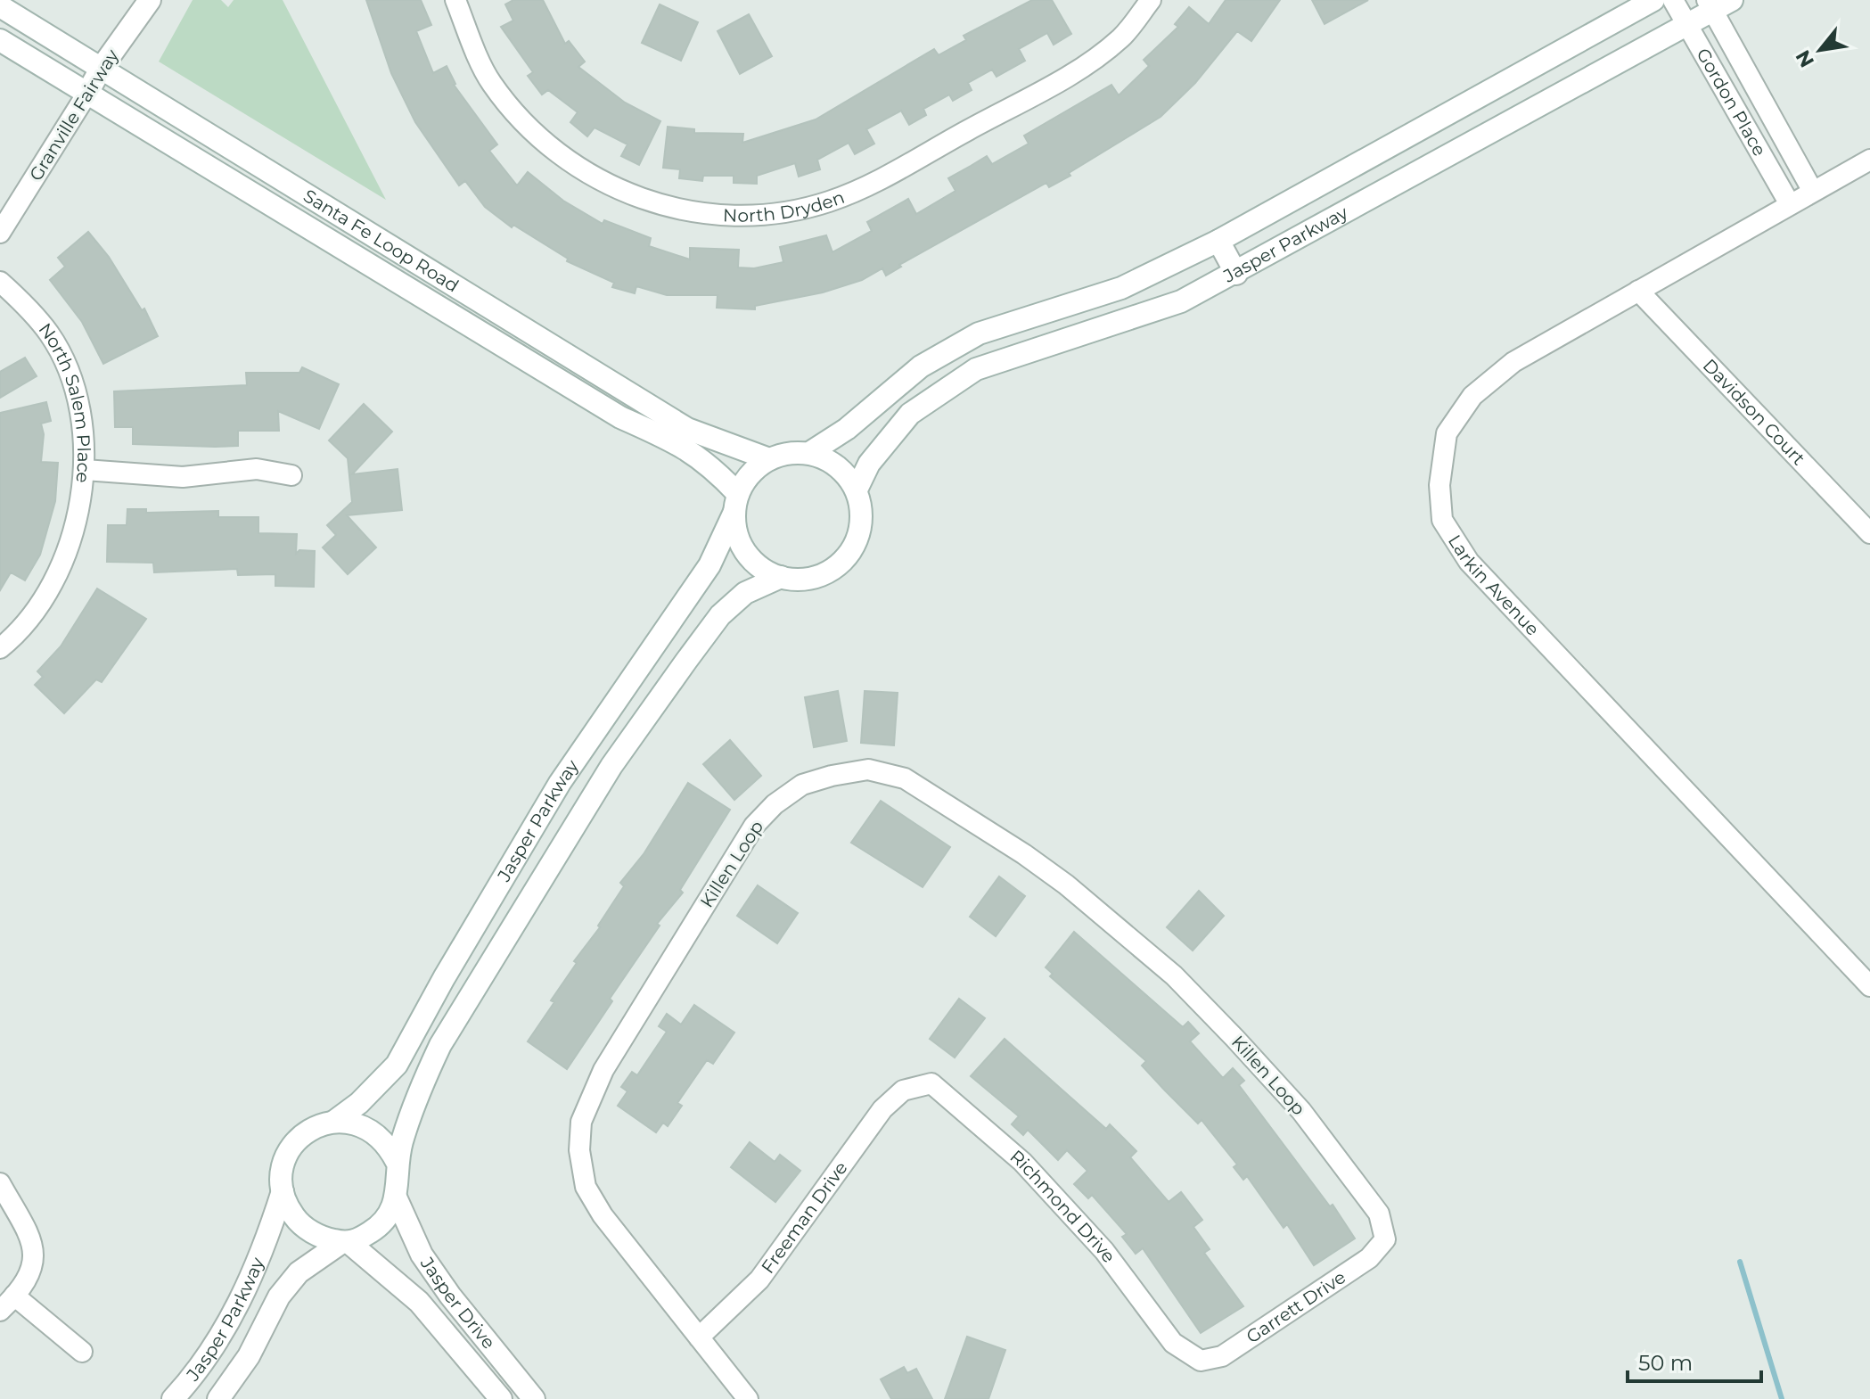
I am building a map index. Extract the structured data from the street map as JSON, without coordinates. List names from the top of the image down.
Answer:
{
  "streets": {
    "main road": [
      "Granville Fairway",
      "Santa Fe Loop Road",
      "Jasper Parkway",
      "Jasper Drive"
    ],
    "street": [
      "Gordon Place",
      "North Dryden",
      "North Salem Place",
      "Davidson Court",
      "Larkin Avenue",
      "Killen Loop",
      "Richmond Drive",
      "Freeman Drive",
      "Garrett Drive"
    ]
  },
  "crossings": [
    ["Gordon Place", "Jasper Parkway"],
    ["Gordon Place", "Larkin Avenue"],
    ["Granville Fairway", "Santa Fe Loop Road"],
    ["Santa Fe Loop Road", "Jasper Parkway"],
    ["Jasper Parkway", "Jasper Drive"],
    ["Davidson Court", "Larkin Avenue"],
    ["Killen Loop", "Freeman Drive"],
    ["Killen Loop", "Garrett Drive"],
    ["Richmond Drive", "Freeman Drive"],
    ["Richmond Drive", "Garrett Drive"]
  ],
  "scale_bar": "50 m",
  "north": "bottom left"
}
